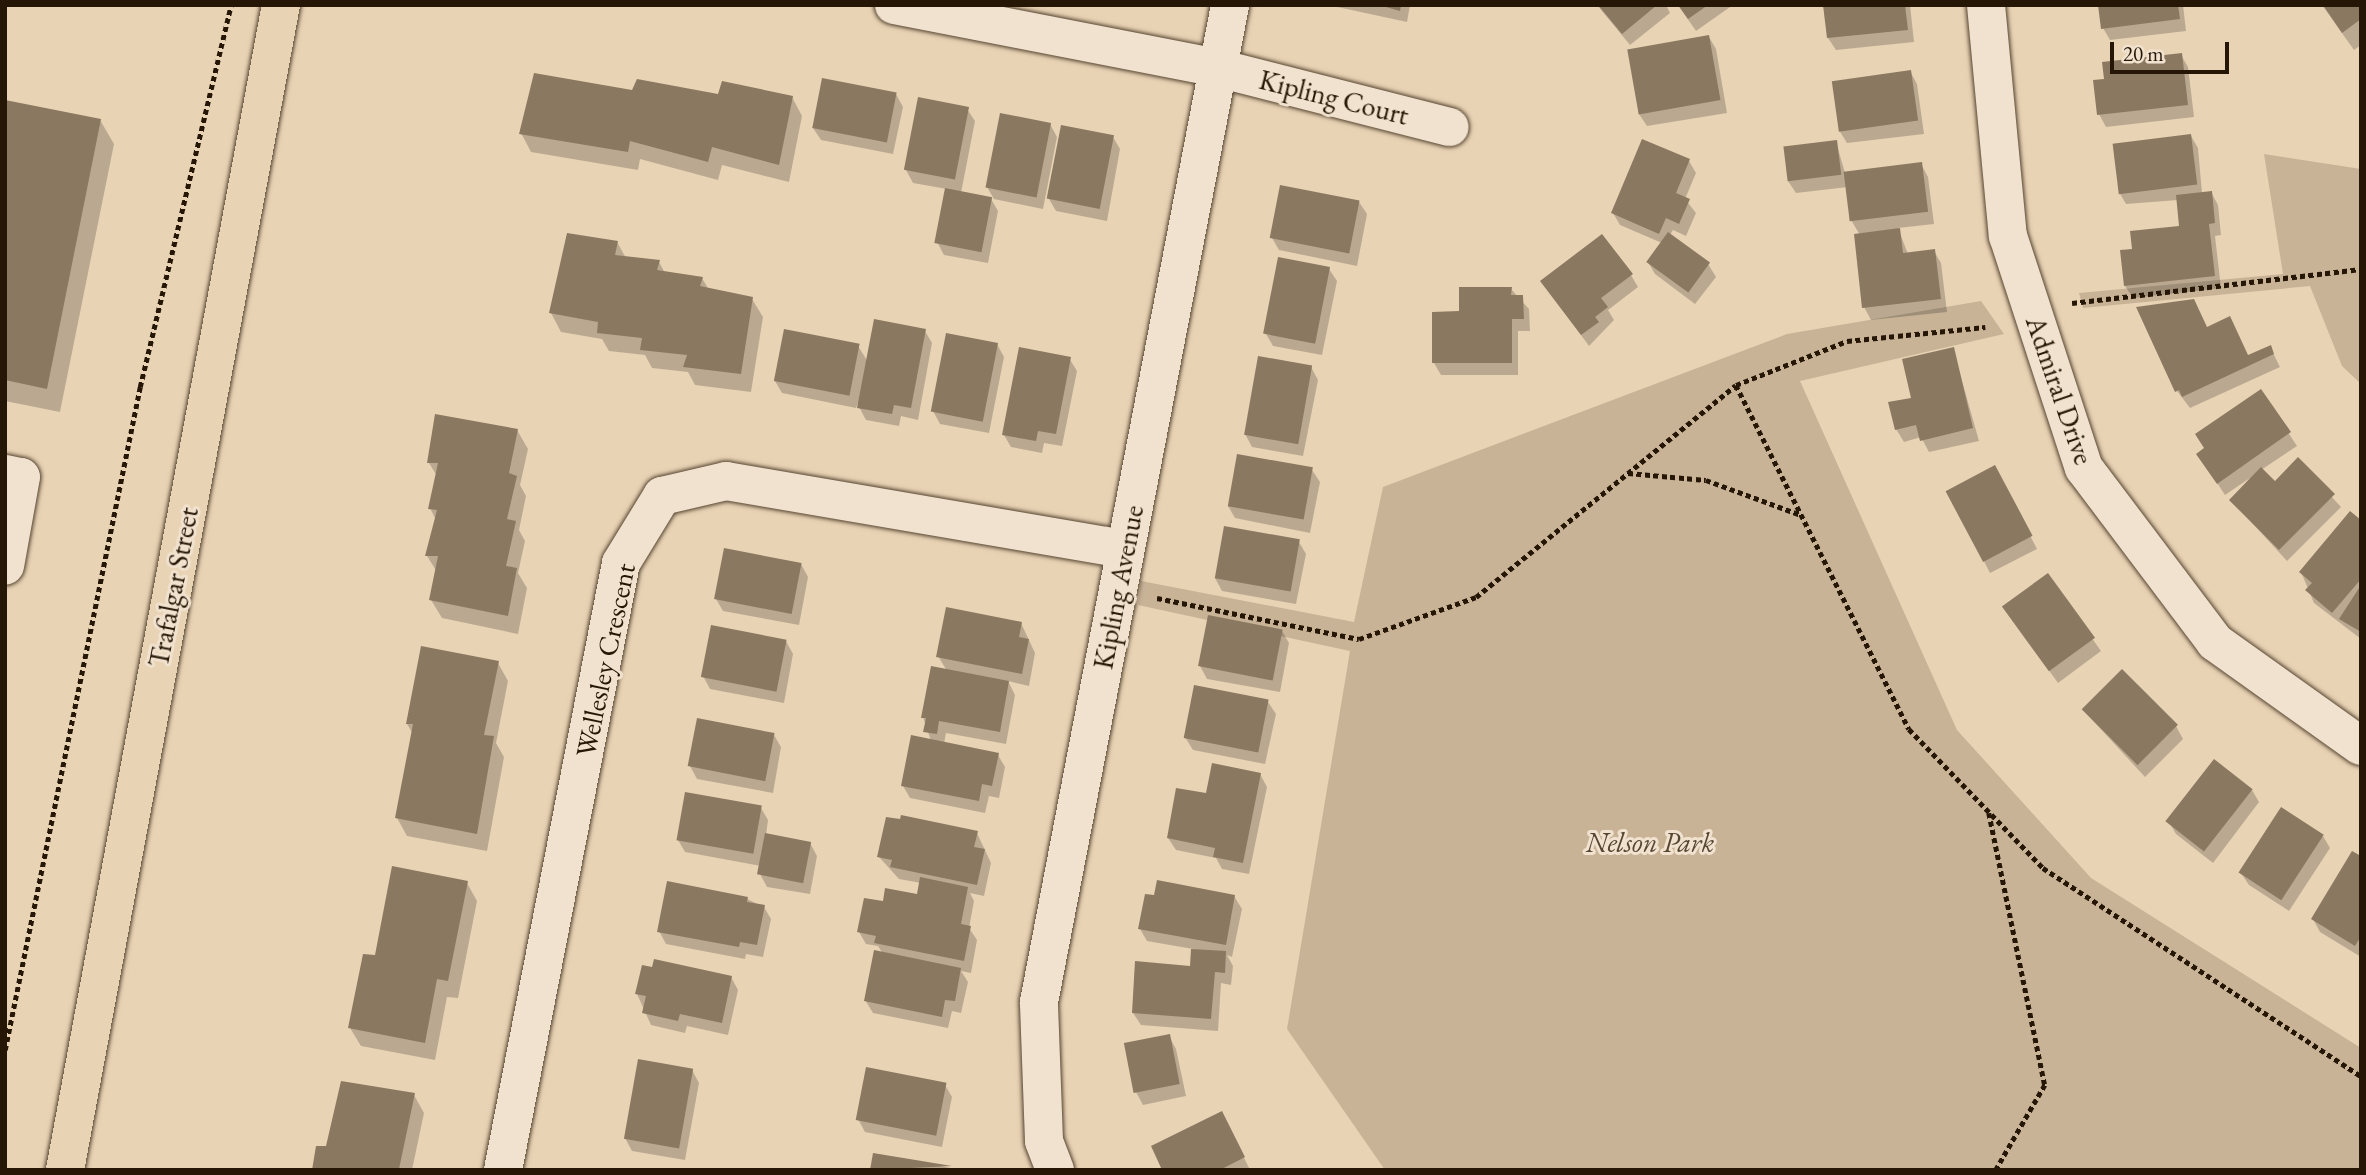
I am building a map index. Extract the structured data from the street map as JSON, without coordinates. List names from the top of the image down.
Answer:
{
  "streets": {
    "main road": ["Trafalgar Street"],
    "street": [
      "Kipling Court",
      "Admiral Drive",
      "Kipling Avenue",
      "Wellesley Crescent"
    ]
  },
  "crossings": [
    ["Kipling Court", "Kipling Avenue"],
    ["Kipling Avenue", "Wellesley Crescent"]
  ],
  "parks": ["Nelson Park"],
  "scale_bar": "20 m"
}
